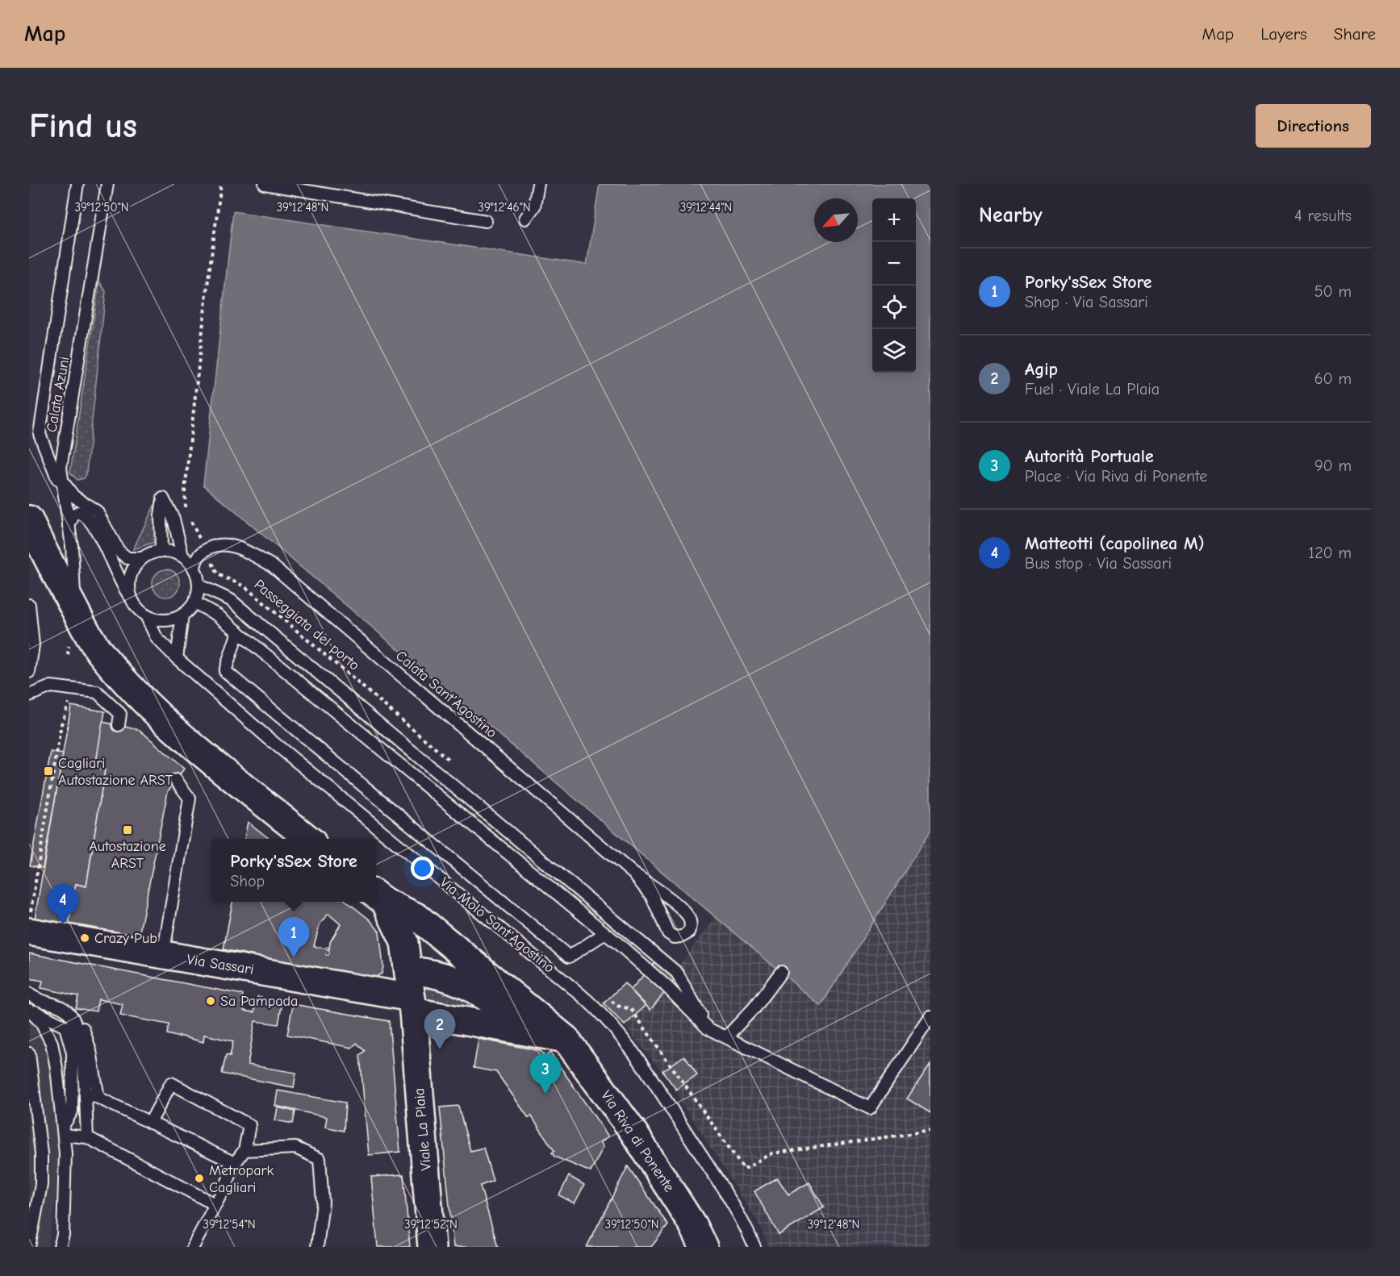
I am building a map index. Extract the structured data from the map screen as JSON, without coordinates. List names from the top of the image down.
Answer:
{
  "streets": {
    "main road": ["Via Sassari", "Viale La Plaia", "Via Riva di Ponente"],
    "lane": ["Calata Azuni", "Calata Sant'Agostino", "Via Molo Sant'Agostino"],
    "path": ["Passeggiata del porto"]
  },
  "crossings": [
    ["Passeggiata del porto", "Calata Sant'Agostino"],
    ["Via Sassari", "Viale La Plaia"],
    ["Via Sassari", "Via Riva di Ponente"]
  ],
  "places": {
    "transit": ["Cagliari Autostazione ARST", "Autostazione ARST"],
    "other": ["Crazy Pub", "Sa Pampada", "Metropark Cagliari"]
  },
  "house_numbers": ["3"],
  "north": "bottom left",
  "page": {
    "header": "Map",
    "nav": ["Map", "Layers", "Share"],
    "buttons": "Directions",
    "title": "Find us",
    "heading": ["Nearby", "4 results"],
    "map_buttons": ["+", "−"],
    "list": [
      {
        "mark": "1",
        "name": "Porky'sSex Store",
        "note": "Shop · Via Sassari",
        "value": "50 m"
      },
      {
        "mark": "2",
        "name": "Agip",
        "note": "Fuel · Viale La Plaia",
        "value": "60 m"
      },
      {
        "mark": "3",
        "name": "Autorità Portuale",
        "note": "Place · Via Riva di Ponente",
        "value": "90 m"
      },
      {
        "mark": "4",
        "name": "Matteotti (capolinea M)",
        "note": "Bus stop · Via Sassari",
        "value": "120 m"
      }
    ],
    "popup": ["Porky'sSex Store", "Shop"],
    "pins": [
      "4",
      "1",
      "2",
      "3"
    ]
  },
  "coordinates": [
    "39°12'50\"N",
    "39°12'48\"N",
    "39°12'46\"N",
    "39°12'44\"N",
    "39°12'54\"N",
    "39°12'52\"N"
  ]
}
